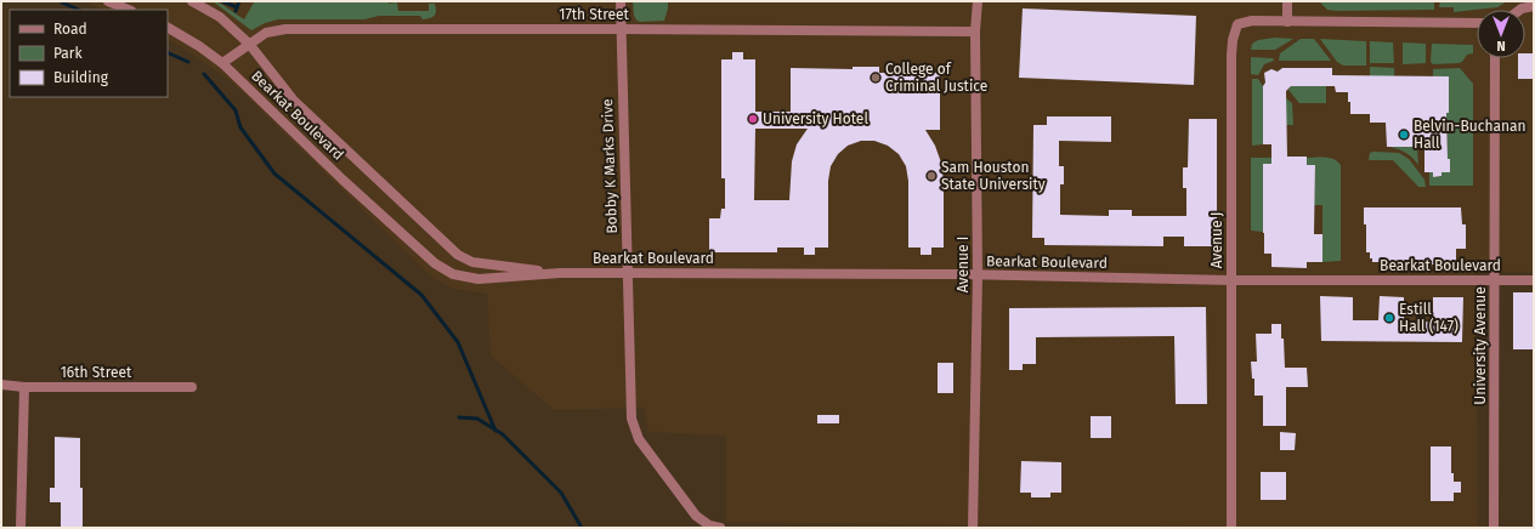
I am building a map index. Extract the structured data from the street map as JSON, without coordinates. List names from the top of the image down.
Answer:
{
  "streets": {
    "street": [
      "17th Street",
      "Bearkat Boulevard",
      "Bobby K Marks Drive",
      "Avenue J",
      "Avenue I",
      "University Avenue",
      "16th Street"
    ]
  },
  "crossings": [
    ["17th Street", "Bearkat Boulevard"],
    ["17th Street", "Bobby K Marks Drive"],
    ["17th Street", "Avenue I"],
    ["Bearkat Boulevard", "Bobby K Marks Drive"],
    ["Bearkat Boulevard", "Avenue J"],
    ["Bearkat Boulevard", "Avenue I"],
    ["Bearkat Boulevard", "University Avenue"]
  ],
  "places": [
    "College of Criminal Justice",
    "University Hotel",
    "Belvin-Buchanan Hall",
    "Sam Houston State University",
    "Estill Hall (147)"
  ],
  "legend": ["Road", "Park", "Building"],
  "north": "bottom"
}
